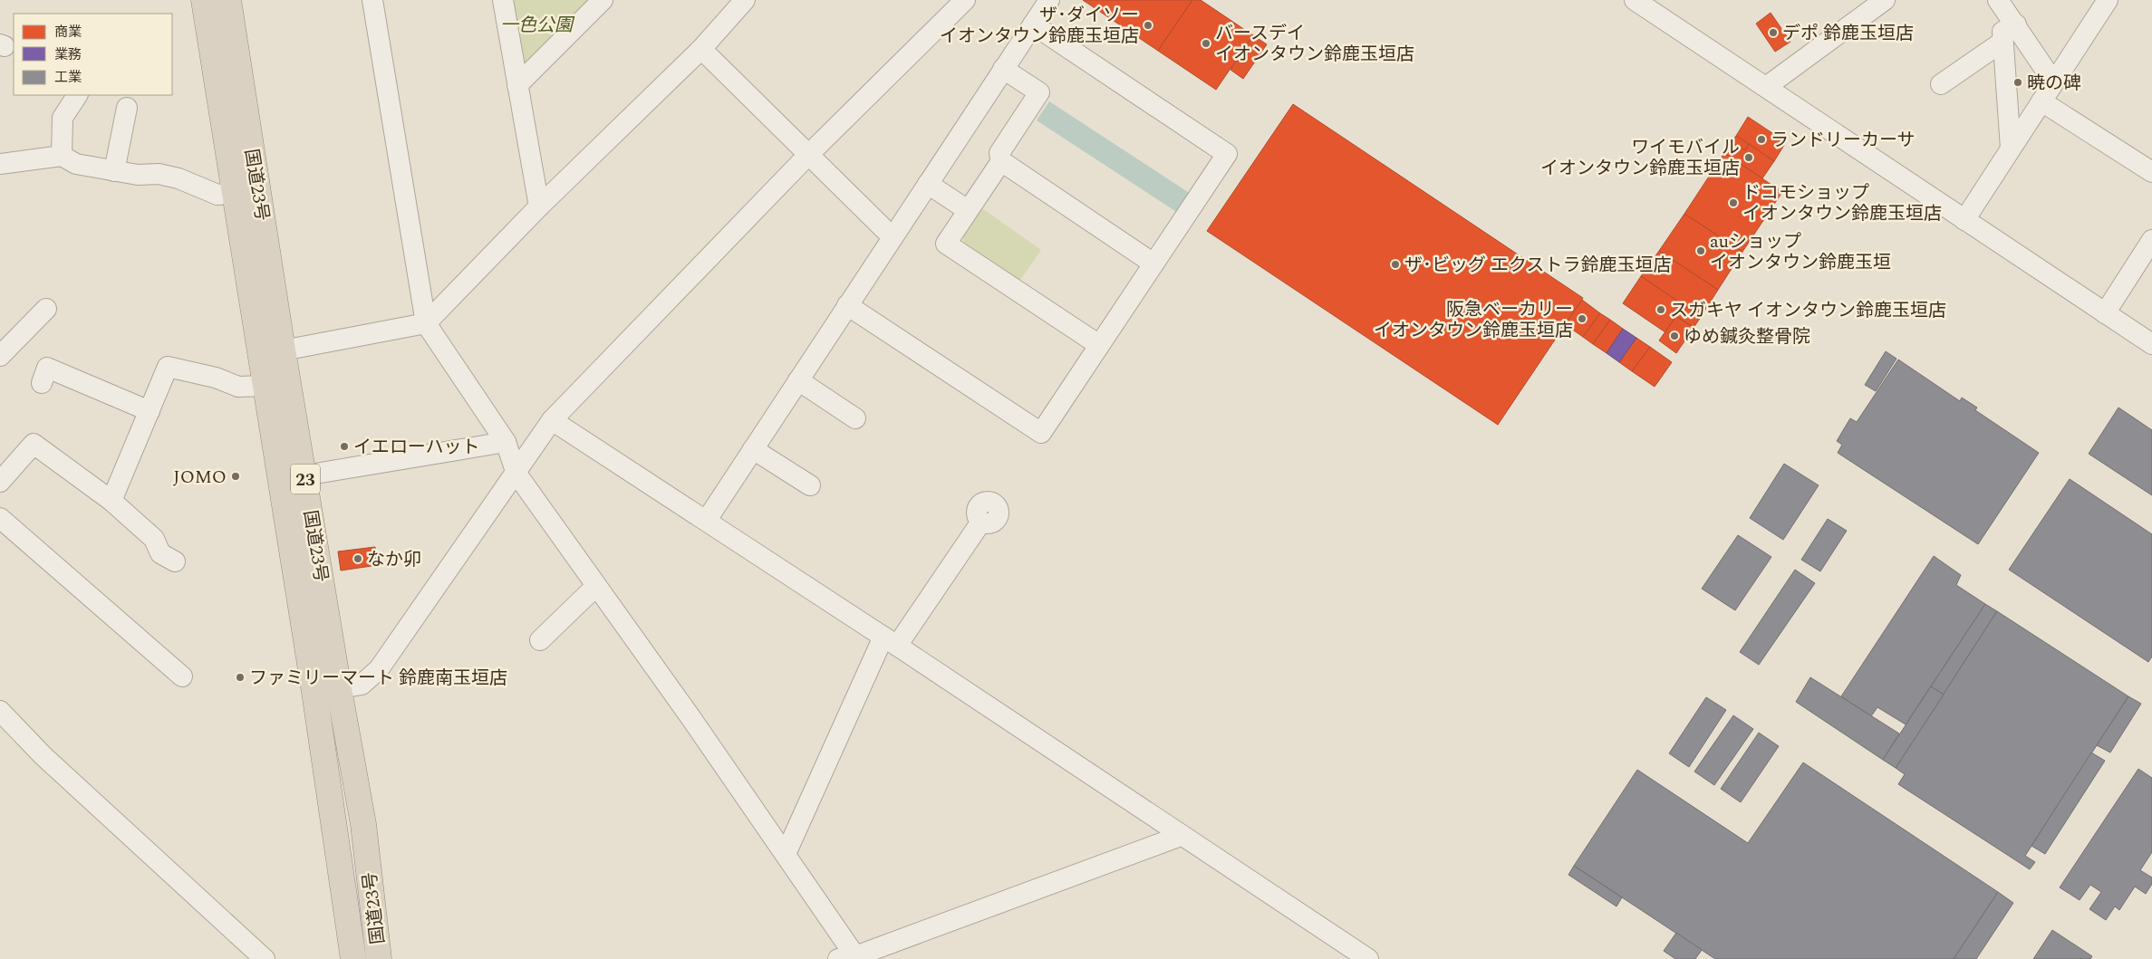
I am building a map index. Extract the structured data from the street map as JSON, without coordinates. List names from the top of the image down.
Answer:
{
  "streets": {
    "highway": ["国道23号", "23"]
  },
  "parks": ["一色公園"],
  "places": [
    "ザ･ダイソー イオンタウン鈴鹿玉垣店",
    "デポ 鈴鹿玉垣店",
    "バースデイ イオンタウン鈴鹿玉垣店",
    "暁の碑",
    "ランドリーカーサ",
    "ワイモバイル イオンタウン鈴鹿玉垣店",
    "ドコモショップ イオンタウン鈴鹿玉垣店",
    "auショップ イオンタウン鈴鹿玉垣",
    "ザ･ビッグ エクストラ鈴鹿玉垣店",
    "スガキヤ イオンタウン鈴鹿玉垣店",
    "阪急ベーカリー イオンタウン鈴鹿玉垣店",
    "ゆめ鍼灸整骨院",
    "イエローハット",
    "JOMO",
    "なか卯",
    "ファミリーマート 鈴鹿南玉垣店"
  ],
  "legend": ["商業", "業務", "工業"]
}
